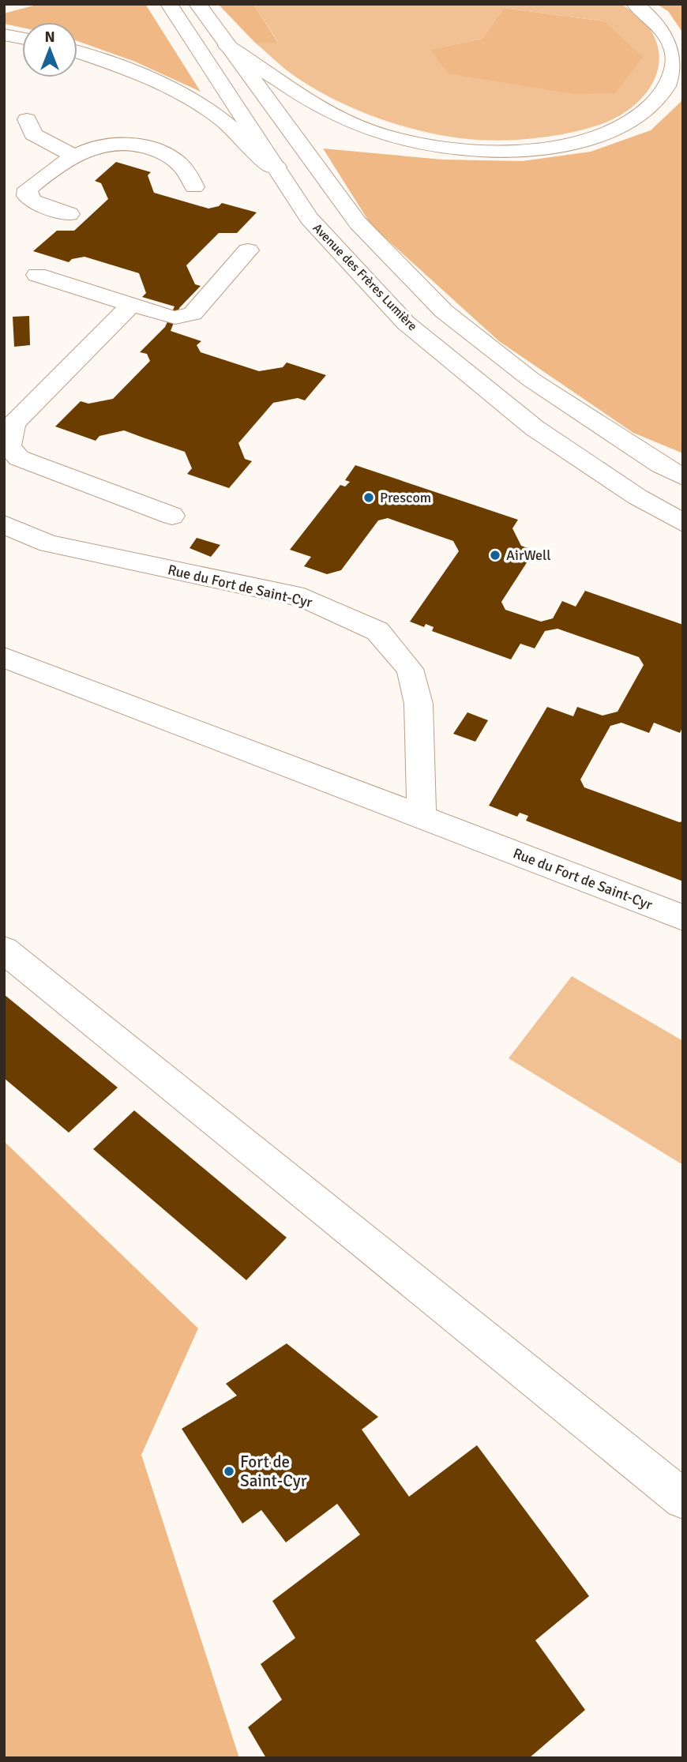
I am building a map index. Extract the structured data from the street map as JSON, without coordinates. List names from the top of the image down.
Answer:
{
  "streets": {
    "main road": ["Avenue des Frères Lumière", "Rue du Fort de Saint-Cyr"]
  },
  "places": ["Prescom", "AirWell", "Fort de Saint-Cyr"],
  "north": "top"
}
